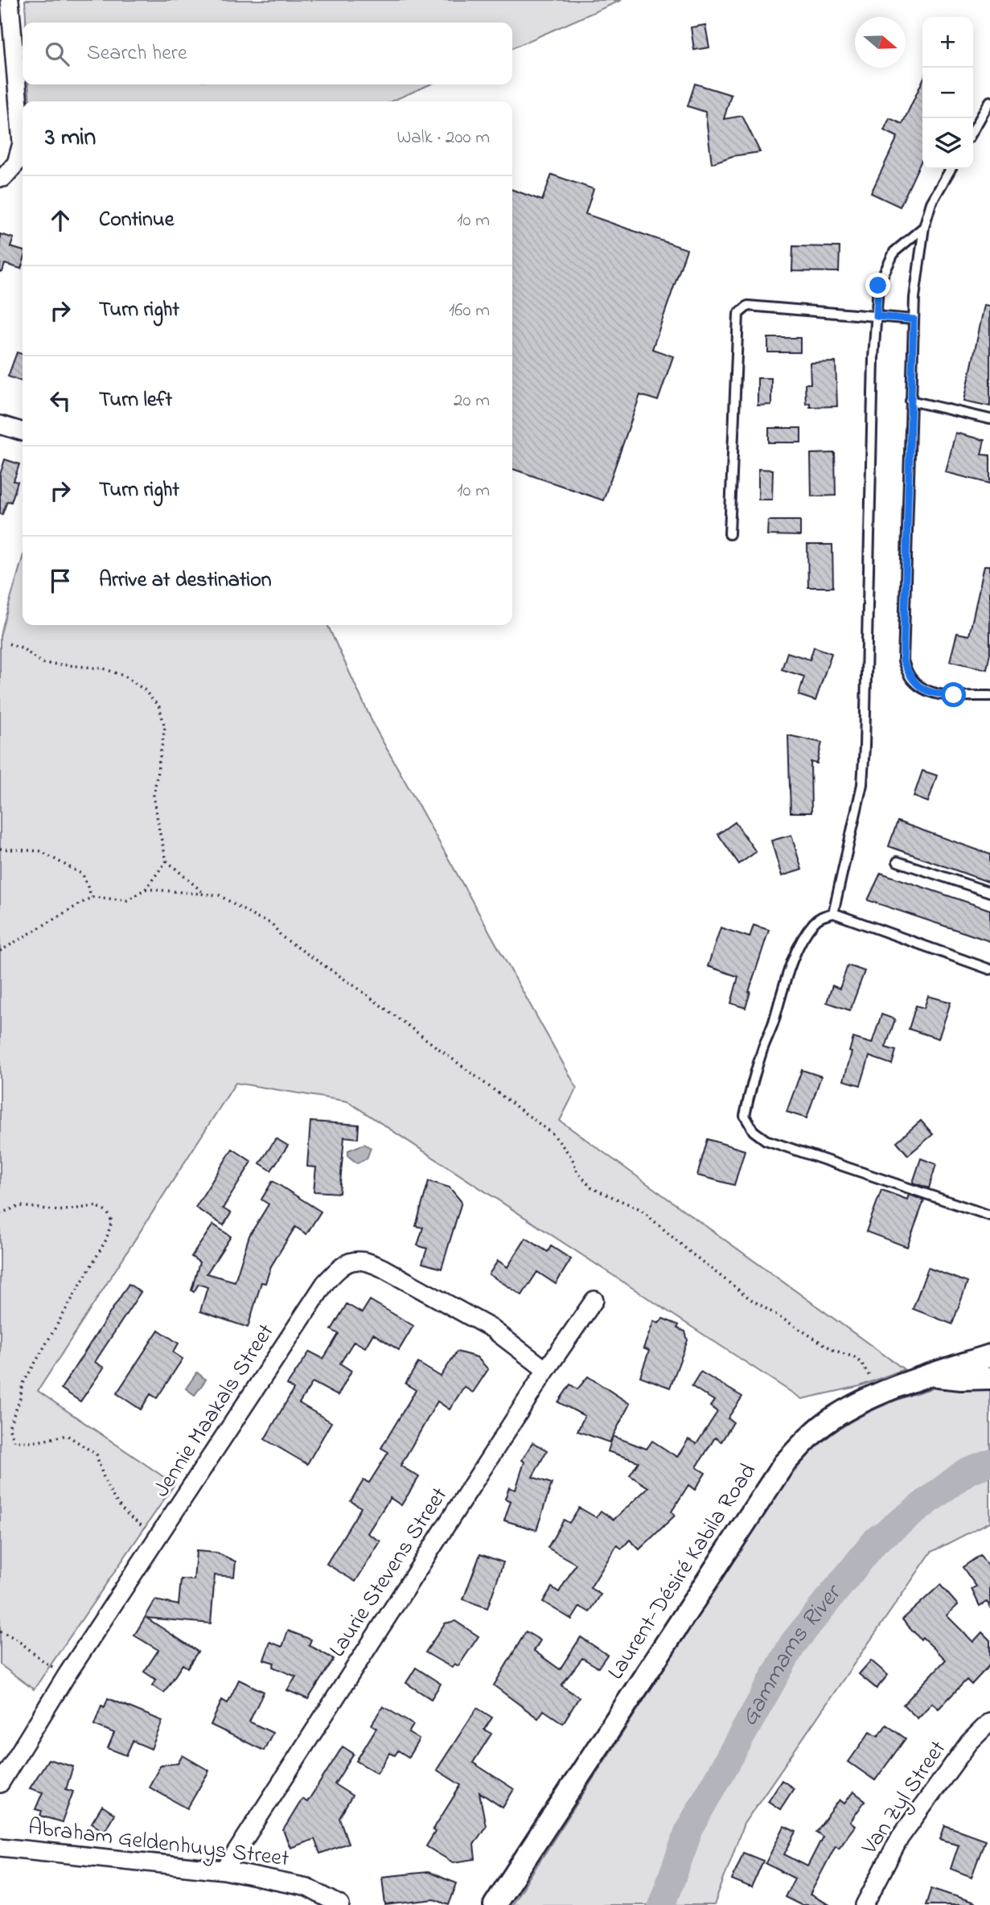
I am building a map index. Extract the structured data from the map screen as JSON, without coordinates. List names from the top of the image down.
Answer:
{
  "streets": {
    "street": [
      "Jennie Maakals Street",
      "Laurent-Désiré Kabila Road",
      "Laurie Stevens Street",
      "Van Zyl Street",
      "Abraham Geldenhuys Street"
    ]
  },
  "crossings": [
    ["Jennie Maakals Street", "Laurie Stevens Street"],
    ["Laurie Stevens Street", "Abraham Geldenhuys Street"]
  ],
  "water": ["Gammams River"],
  "north": "right",
  "page": {
    "map_buttons": ["+", "−"],
    "search": "Search here",
    "heading": ["3 min", "Walk · 200 m"],
    "list": [
      ["Continue", "10 m"],
      ["Turn right", "160 m"],
      ["Turn left", "20 m"],
      ["Turn right", "10 m"],
      "Arrive at destination"
    ]
  }
}
